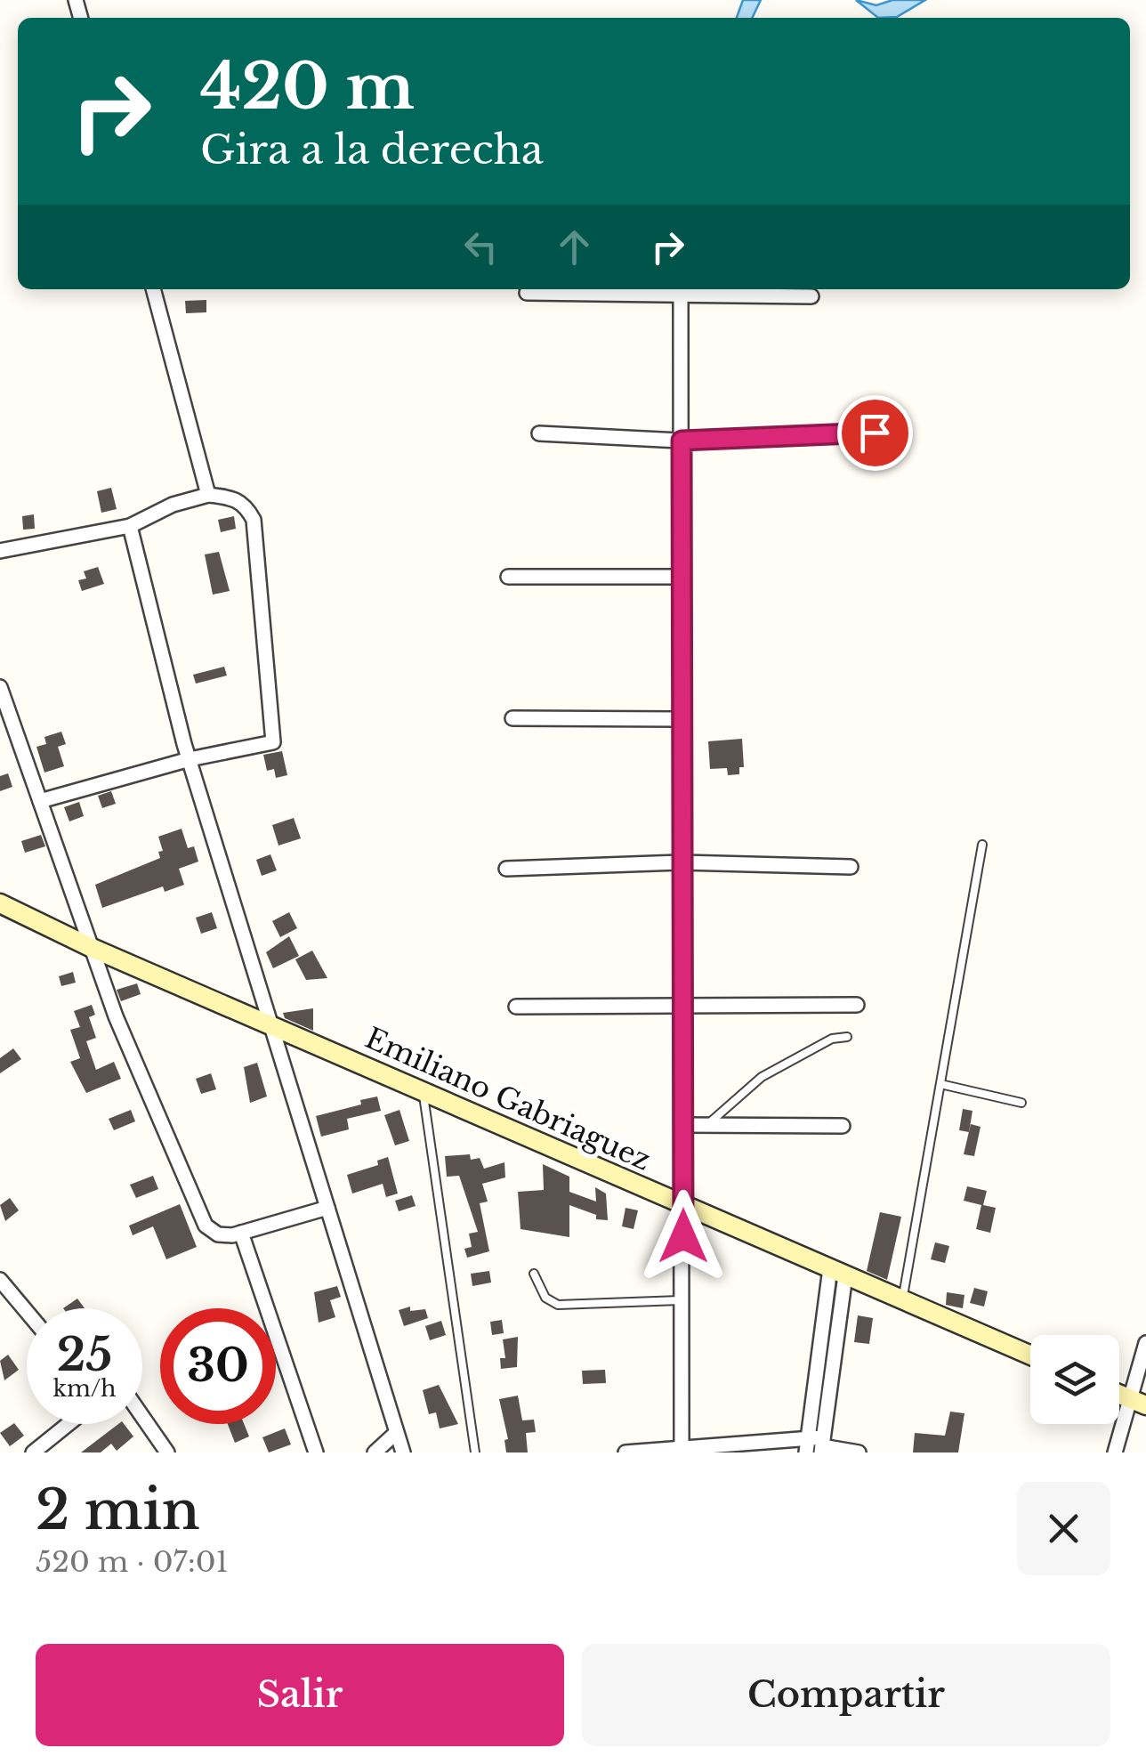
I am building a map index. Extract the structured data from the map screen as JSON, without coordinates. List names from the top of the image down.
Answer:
{
  "streets": {
    "main road": ["Emiliano Gabriaguez"]
  },
  "page": {
    "turn": ["420 m", "Gira a la derecha"],
    "speed": "25 km/h",
    "limit": "30",
    "heading": ["2 min", "520 m · 07:01"],
    "buttons": ["Salir", "Compartir"]
  }
}
